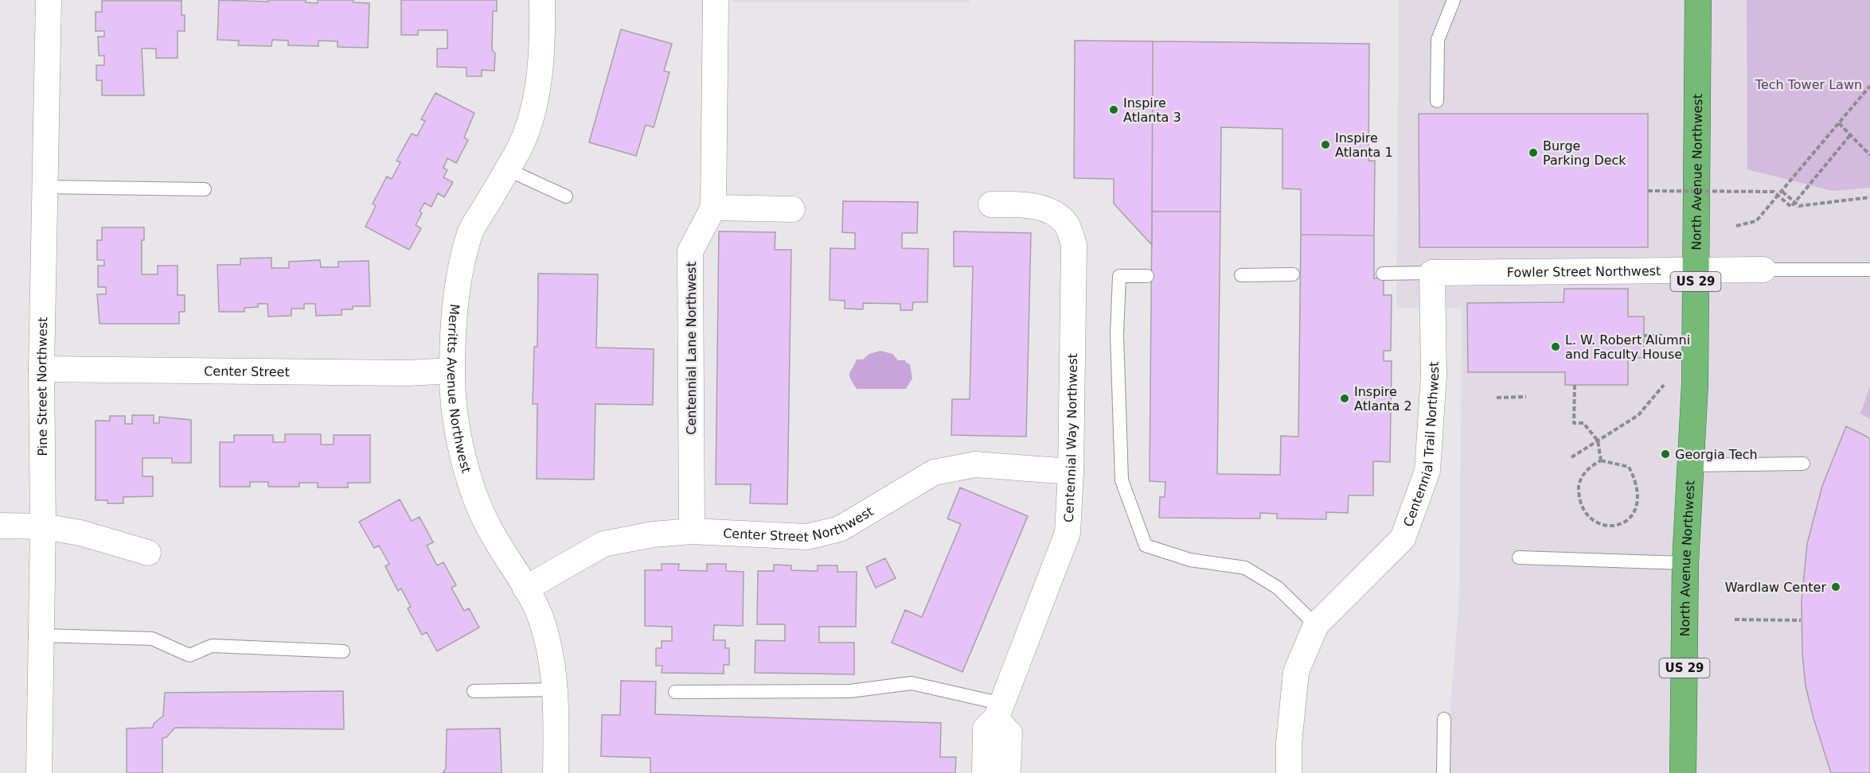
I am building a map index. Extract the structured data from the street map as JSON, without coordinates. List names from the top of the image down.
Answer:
{
  "streets": {
    "highway": ["North Avenue Northwest", "US 29"],
    "street": [
      "Fowler Street Northwest",
      "Centennial Lane Northwest",
      "Center Street",
      "Pine Street Northwest",
      "Merritts Avenue Northwest",
      "Centennial Way Northwest",
      "Centennial Trail Northwest",
      "Center Street Northwest"
    ]
  },
  "crossings": [
    ["North Avenue Northwest", "Fowler Street Northwest"],
    ["Fowler Street Northwest", "Centennial Trail Northwest"],
    ["Centennial Lane Northwest", "Center Street Northwest"],
    ["Center Street", "Pine Street Northwest"],
    ["Center Street", "Merritts Avenue Northwest"],
    ["Merritts Avenue Northwest", "Center Street Northwest"],
    ["Centennial Way Northwest", "Center Street Northwest"]
  ],
  "parks": ["Tech Tower Lawn"],
  "places": [
    "Inspire Atlanta 3",
    "Inspire Atlanta 1",
    "Burge Parking Deck",
    "L. W. Robert Alumni and Faculty House",
    "Inspire Atlanta 2",
    "Georgia Tech",
    "Wardlaw Center"
  ]
}
